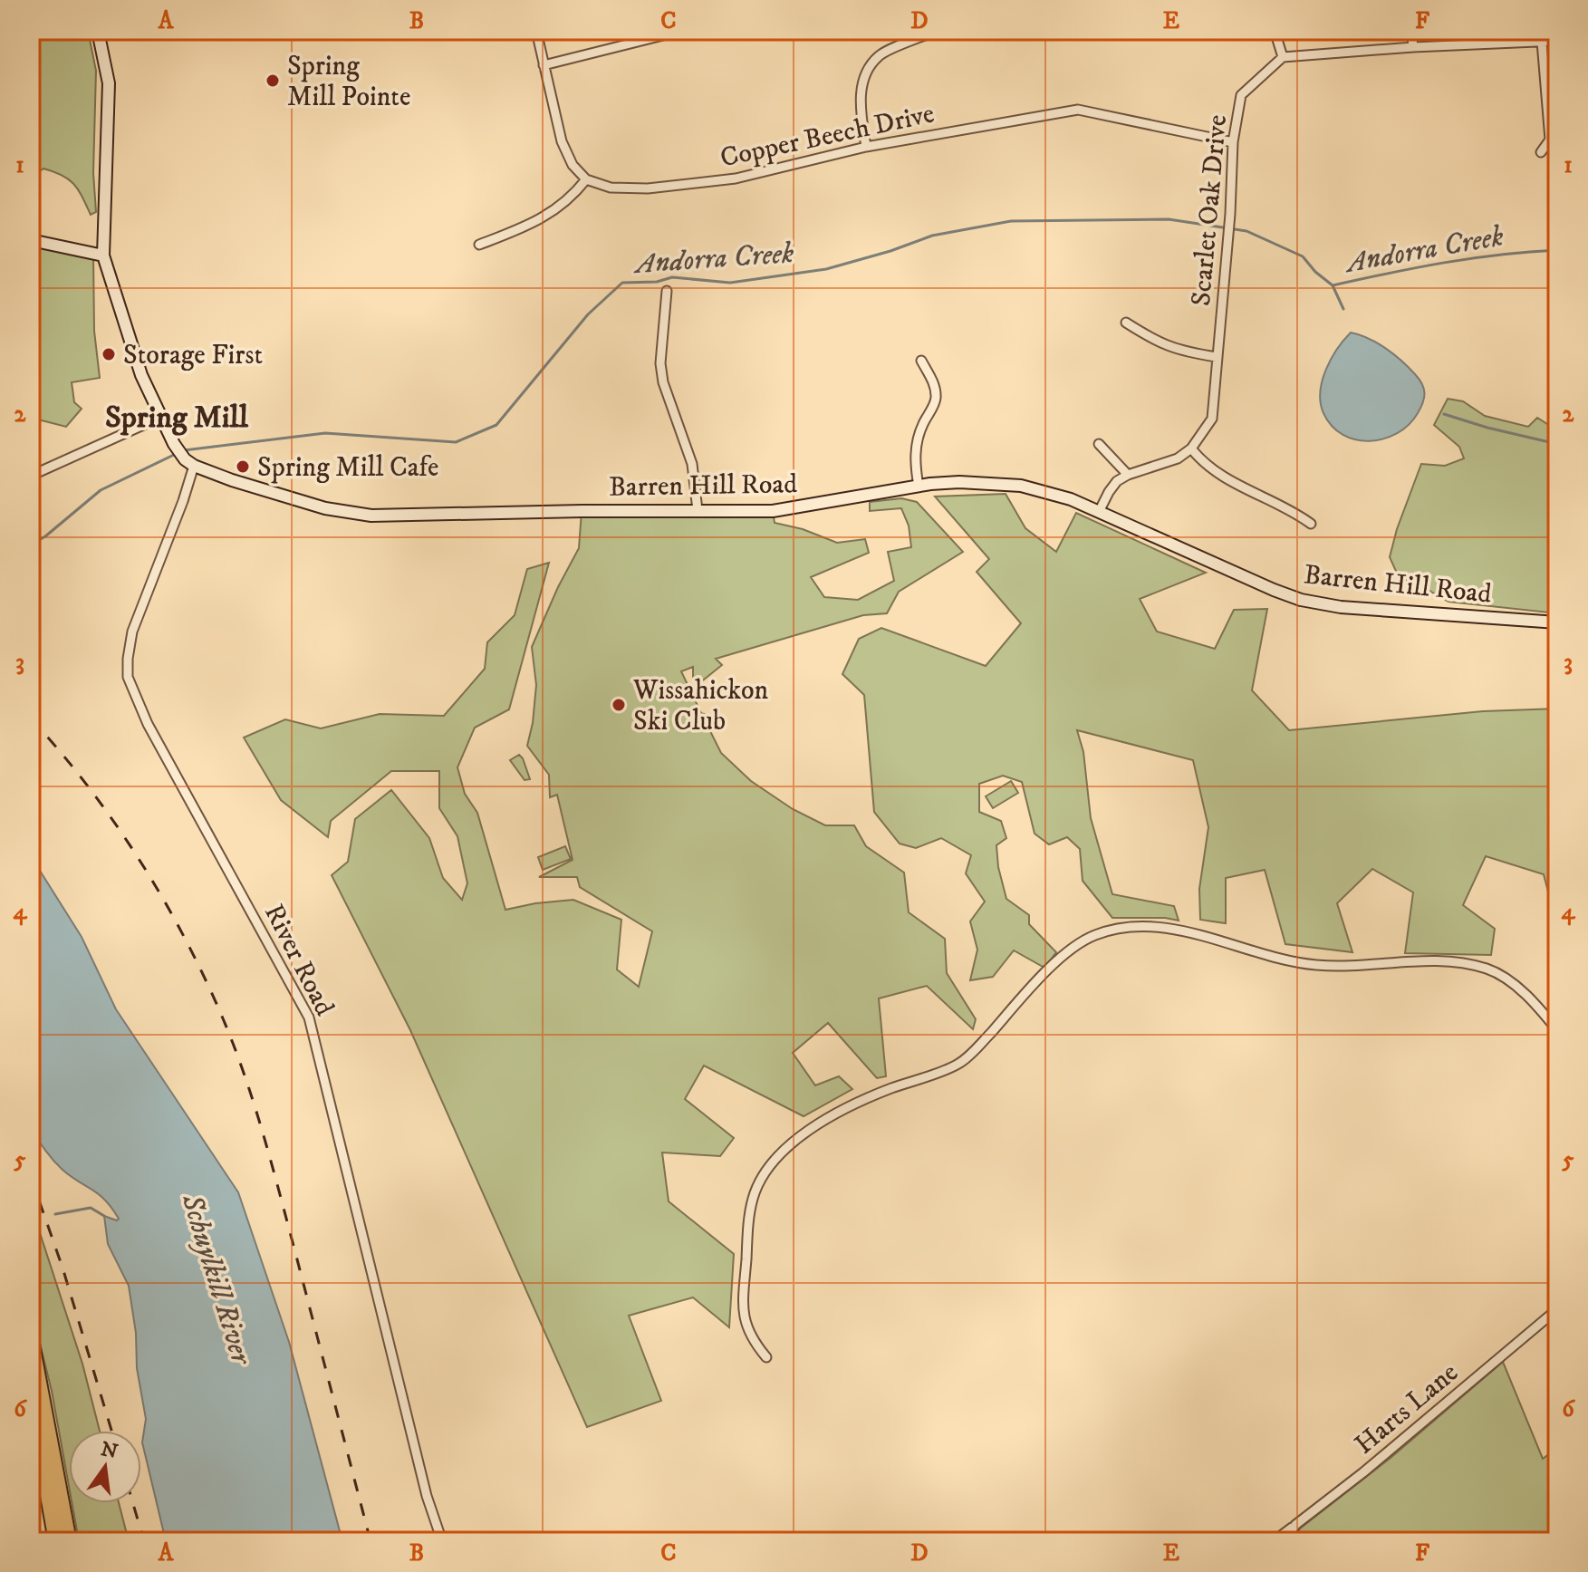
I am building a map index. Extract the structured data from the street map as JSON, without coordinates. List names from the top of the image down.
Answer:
{
  "streets": {
    "street": [
      "Copper Beech Drive",
      "Scarlet Oak Drive",
      "Barren Hill Road",
      "River Road",
      "Harts Lane"
    ]
  },
  "crossings": [
    ["Copper Beech Drive", "Scarlet Oak Drive"],
    ["Barren Hill Road", "River Road"]
  ],
  "districts": ["Spring Mill"],
  "water": ["Andorra Creek", "Schuylkill River"],
  "places": [
    "Spring Mill Pointe",
    "Storage First",
    "Spring Mill Cafe",
    "Wissahickon Ski Club"
  ],
  "north": "top",
  "grid": {
    "columns": [
      "A",
      "B",
      "C",
      "D",
      "E",
      "F"
    ],
    "rows": [
      "1",
      "2",
      "3",
      "4",
      "5",
      "6"
    ]
  }
}
